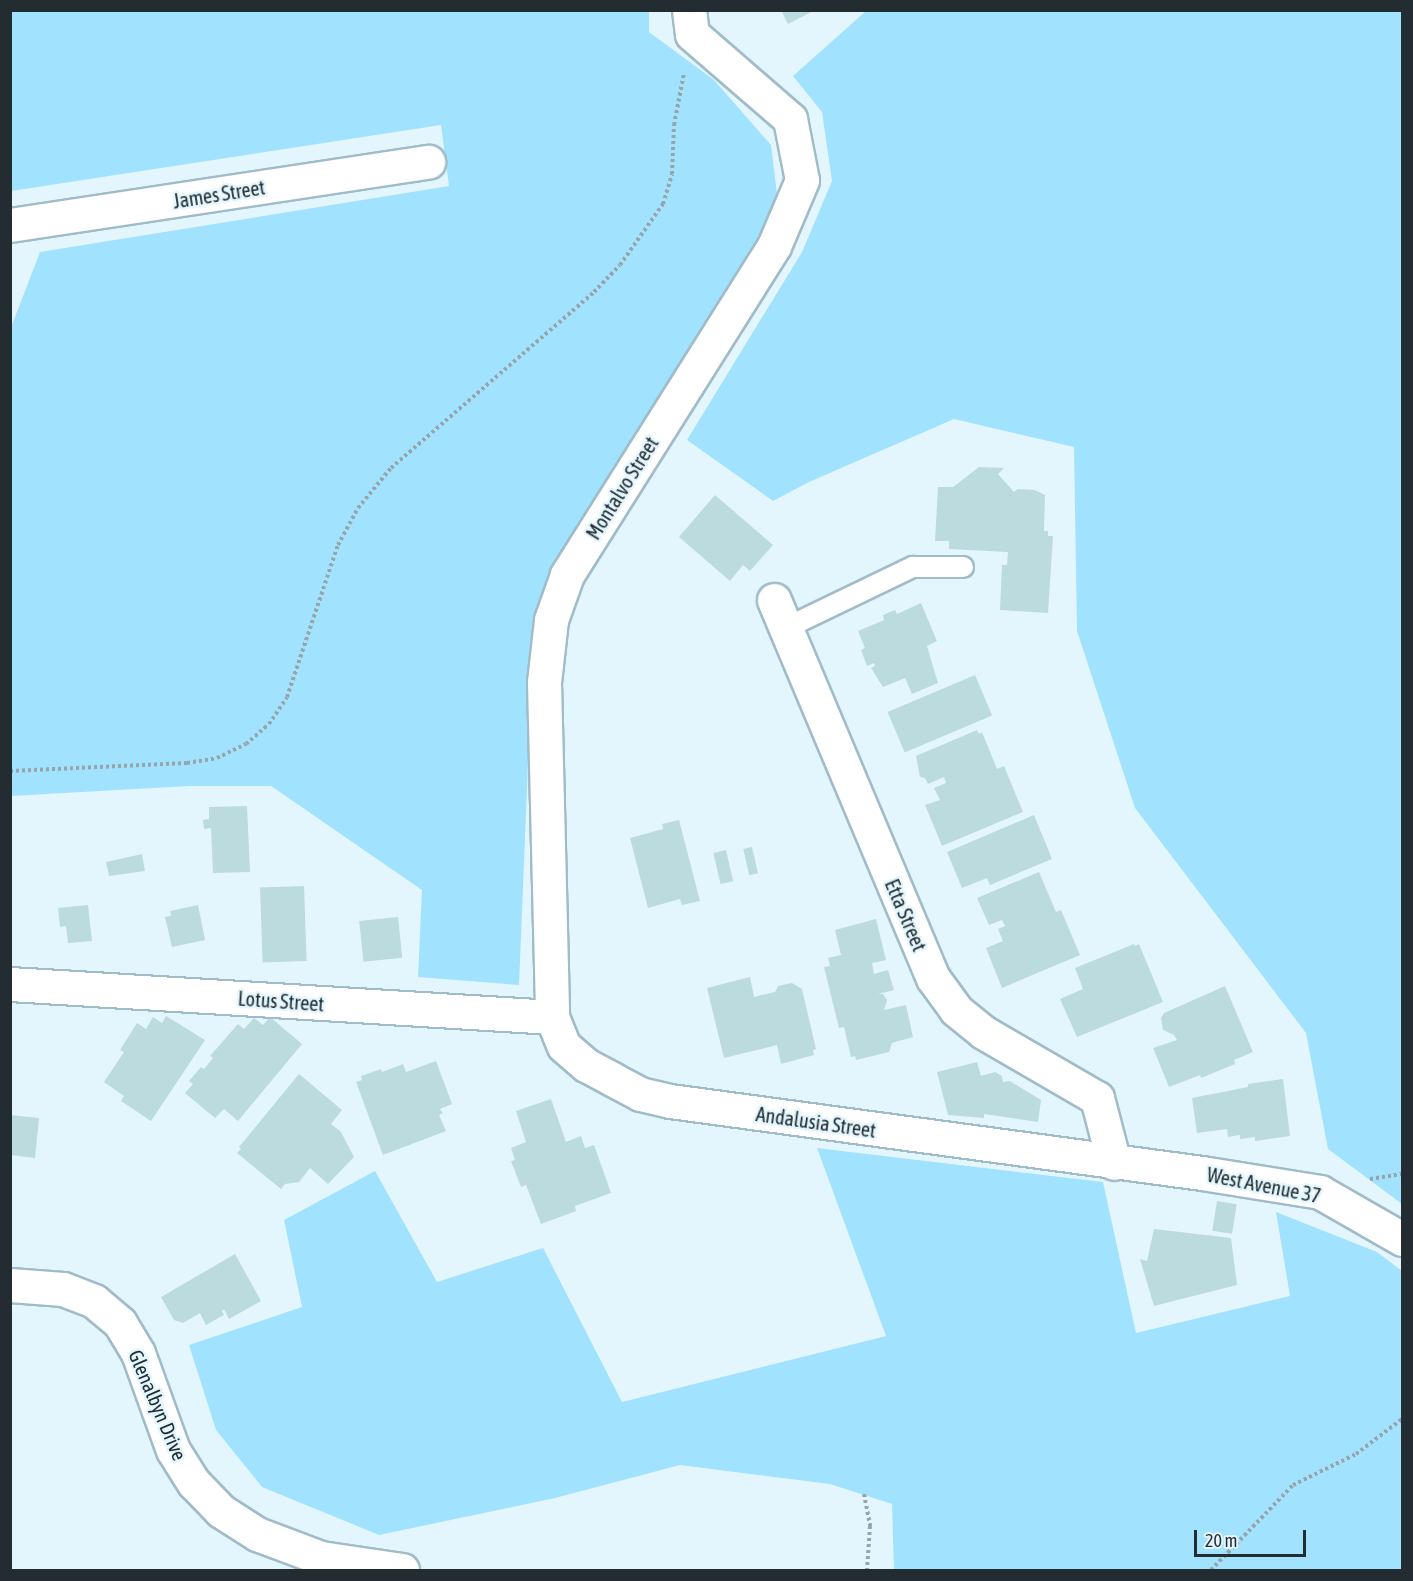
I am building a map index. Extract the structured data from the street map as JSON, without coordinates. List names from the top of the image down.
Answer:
{
  "streets": {
    "street": [
      "James Street",
      "Montalvo Street",
      "Etta Street",
      "Lotus Street",
      "Andalusia Street",
      "West Avenue 37",
      "Glenalbyn Drive"
    ]
  },
  "crossings": [
    ["Montalvo Street", "Lotus Street"],
    ["Montalvo Street", "Andalusia Street"],
    ["Etta Street", "Andalusia Street"],
    ["Etta Street", "West Avenue 37"],
    ["Lotus Street", "Andalusia Street"],
    ["Andalusia Street", "West Avenue 37"]
  ],
  "scale_bar": "20 m"
}
